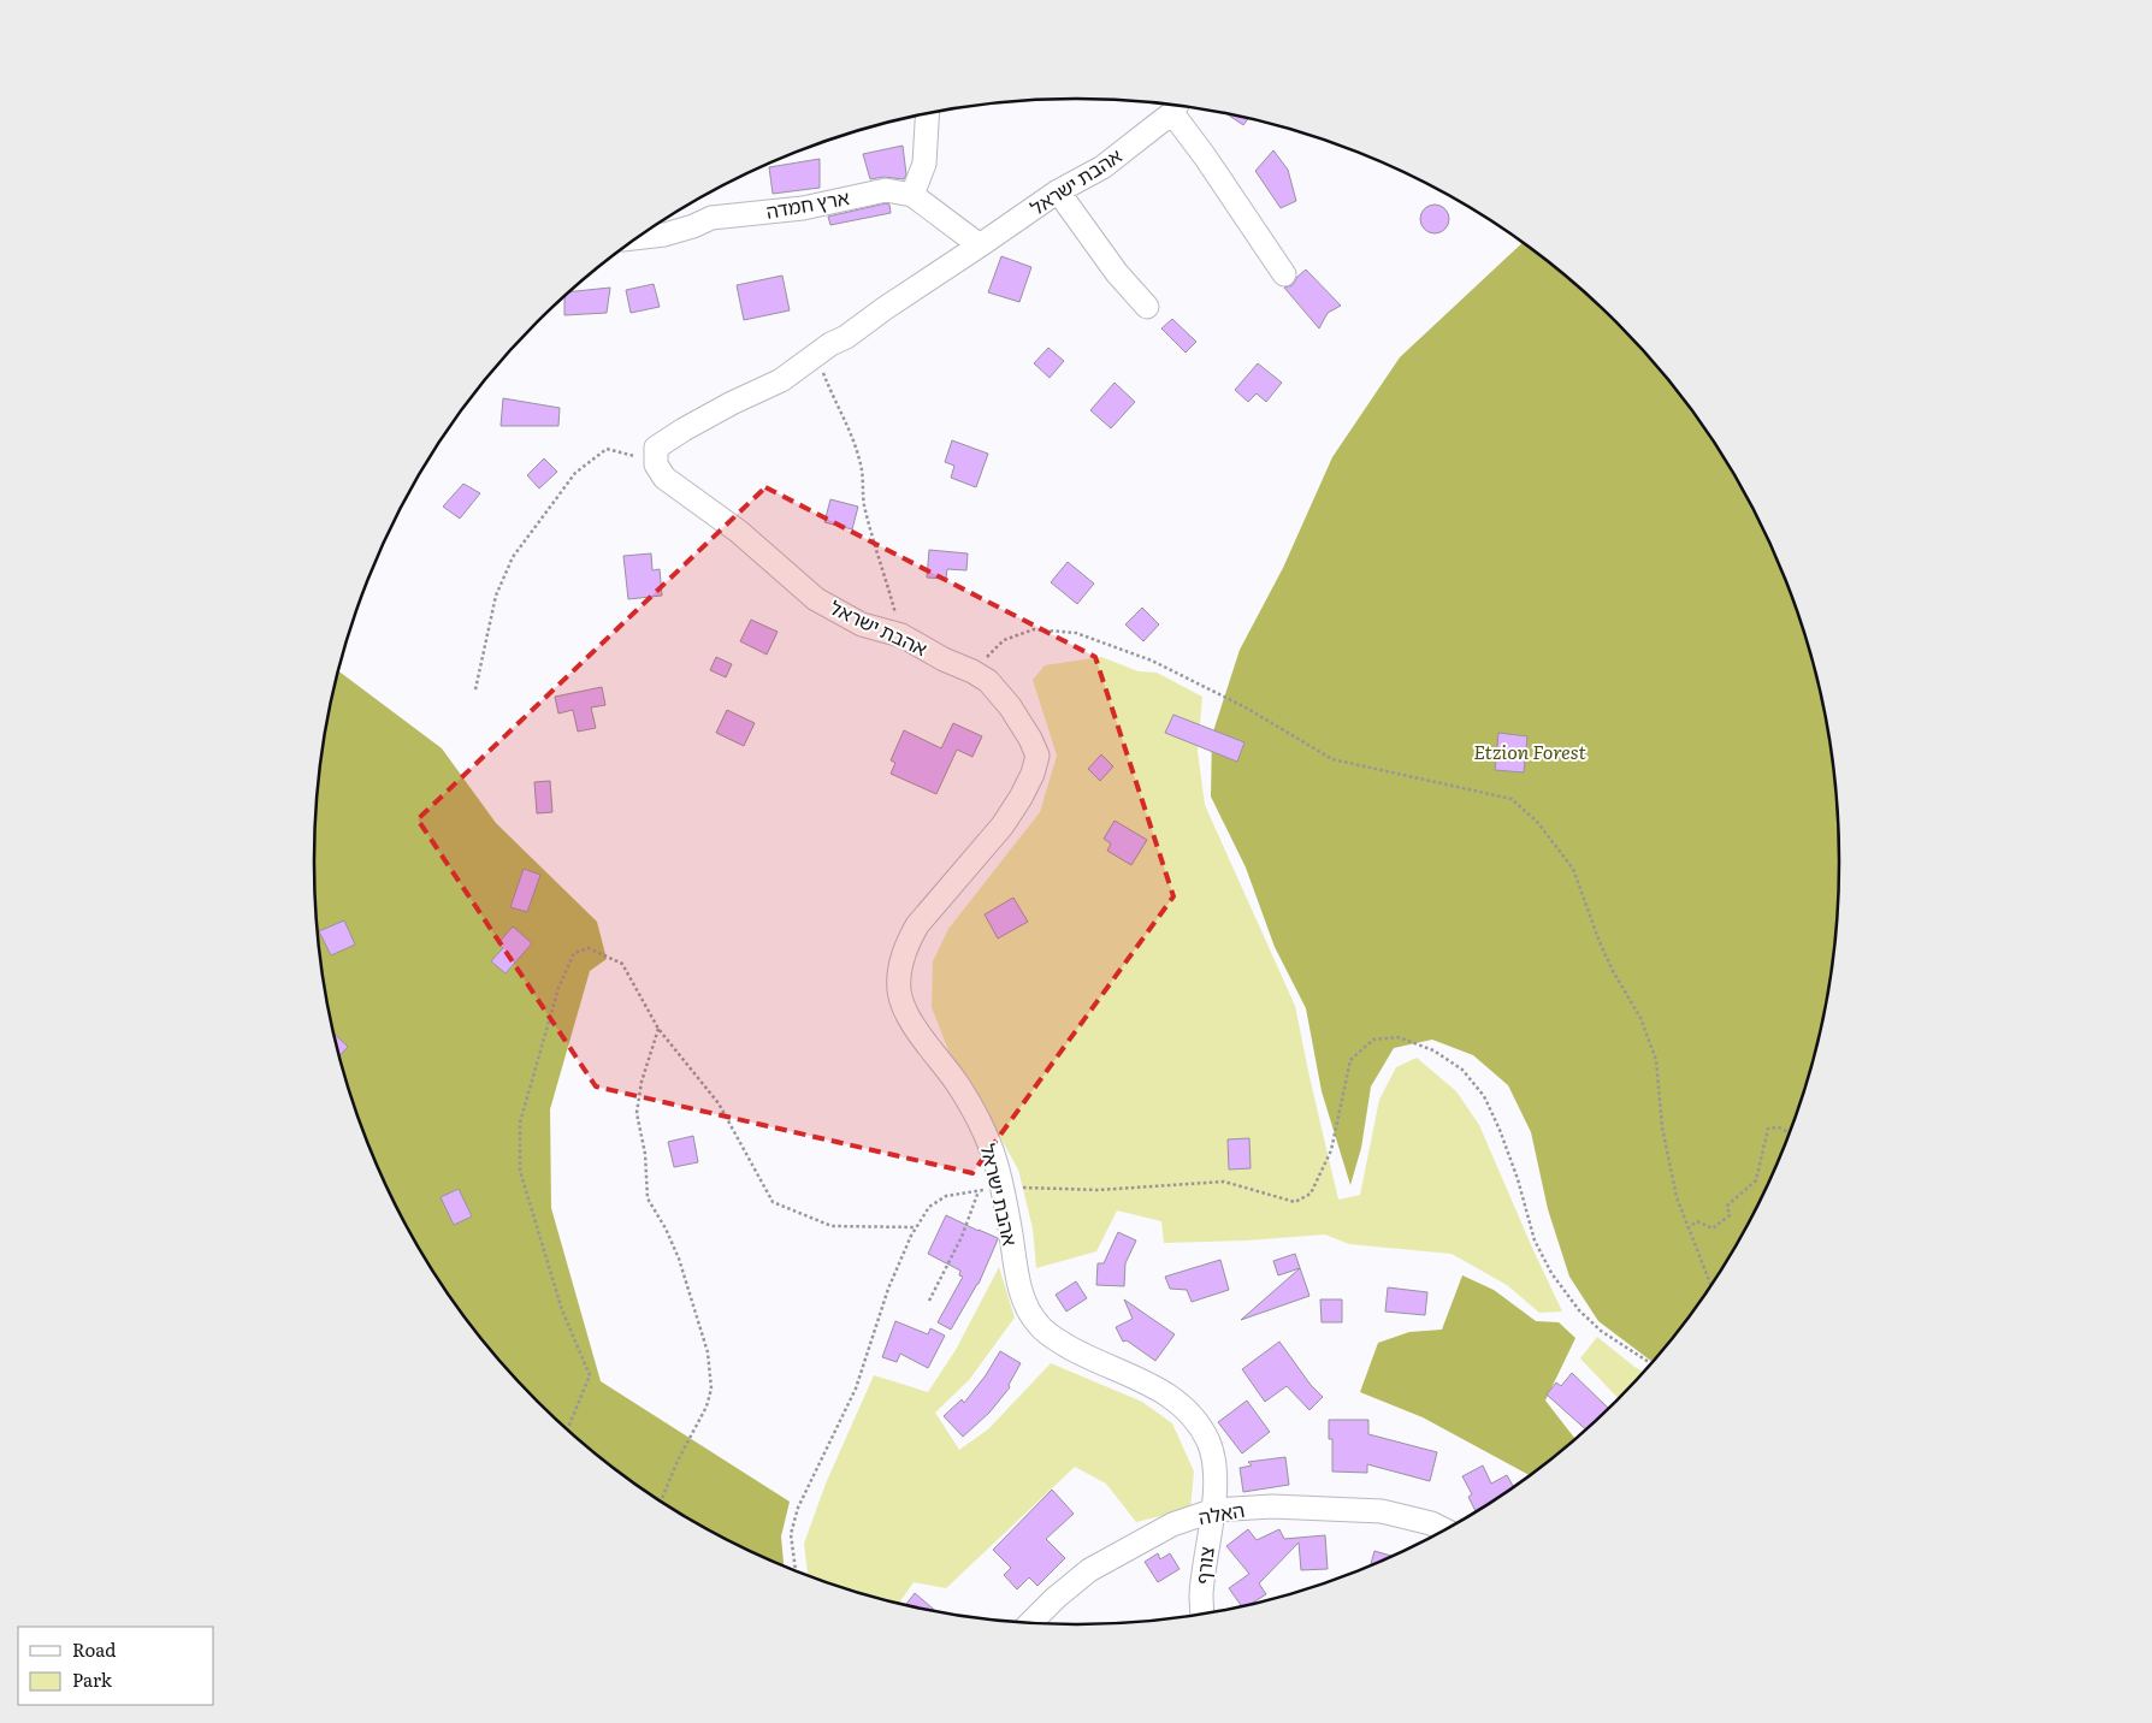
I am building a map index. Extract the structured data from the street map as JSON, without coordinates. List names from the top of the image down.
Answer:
{
  "streets": {
    "street": [
      "אהבת ישראל",
      "ארץ חמדה",
      "האלה",
      "צורף"
    ]
  },
  "crossings": [
    ["אהבת ישראל", "ארץ חמדה"],
    ["אהבת ישראל", "האלה"],
    ["אהבת ישראל", "צורף"],
    ["האלה", "צורף"]
  ],
  "parks": ["Etzion Forest"],
  "legend": ["Road", "Park"]
}
